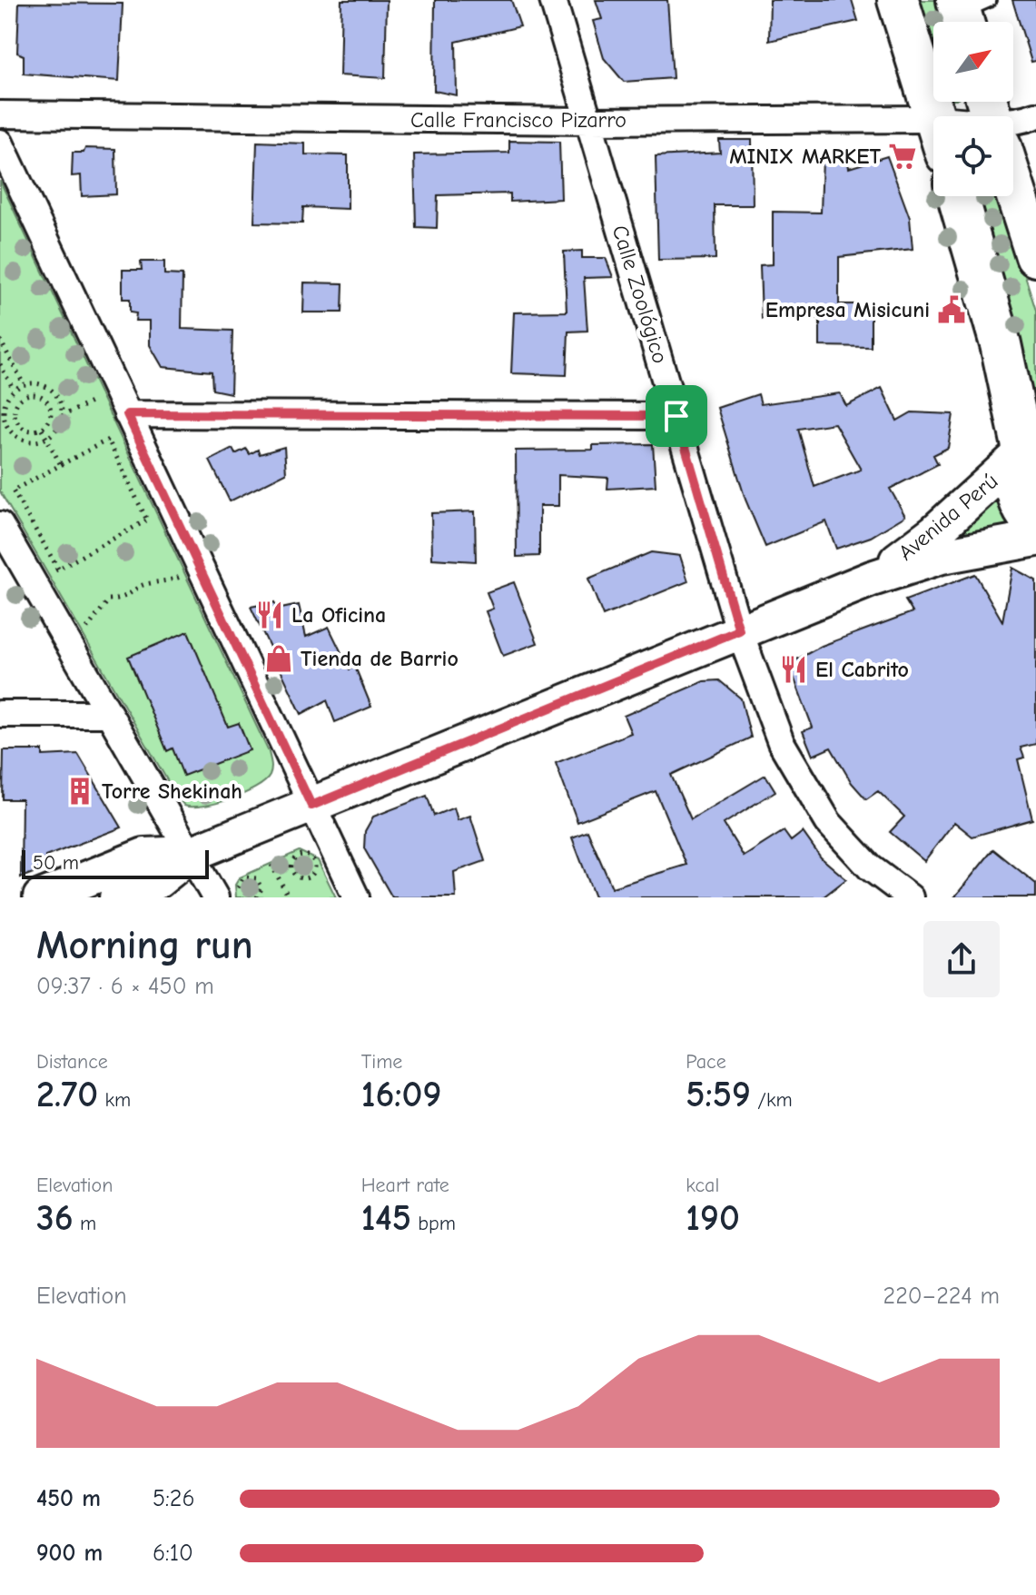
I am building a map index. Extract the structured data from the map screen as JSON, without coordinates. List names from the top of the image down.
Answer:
{
  "streets": {
    "main road": ["Avenida Perú"],
    "street": ["Calle Francisco Pizarro", "Calle Zoológico"]
  },
  "crossings": [
    ["Calle Francisco Pizarro", "Calle Zoológico"],
    ["Calle Zoológico", "Avenida Perú"]
  ],
  "places": {
    "supermarket": ["MINIX MARKET"],
    "public building": ["Empresa Misicuni"],
    "restaurant": ["La Oficina", "El Cabrito"],
    "shop": ["Tienda de Barrio"],
    "building": ["Torre Shekinah"]
  },
  "scale_bar": "50 m",
  "north": "top right",
  "page": {
    "scale": "50 m",
    "heading": ["Morning run", "09:37 · 6 × 450 m"],
    "stats": [
      ["Distance", "2.70 km"],
      ["Time", "16:09"],
      ["Pace", "5:59 /km"],
      ["Elevation", "36 m"],
      ["Heart rate", "145 bpm"],
      ["kcal", "190"]
    ],
    "chart": ["Elevation", "220–224 m"],
    "list": [
      {
        "name": "450 m",
        "note": "5:26"
      },
      {
        "name": "900 m",
        "note": "6:10"
      }
    ]
  }
}
